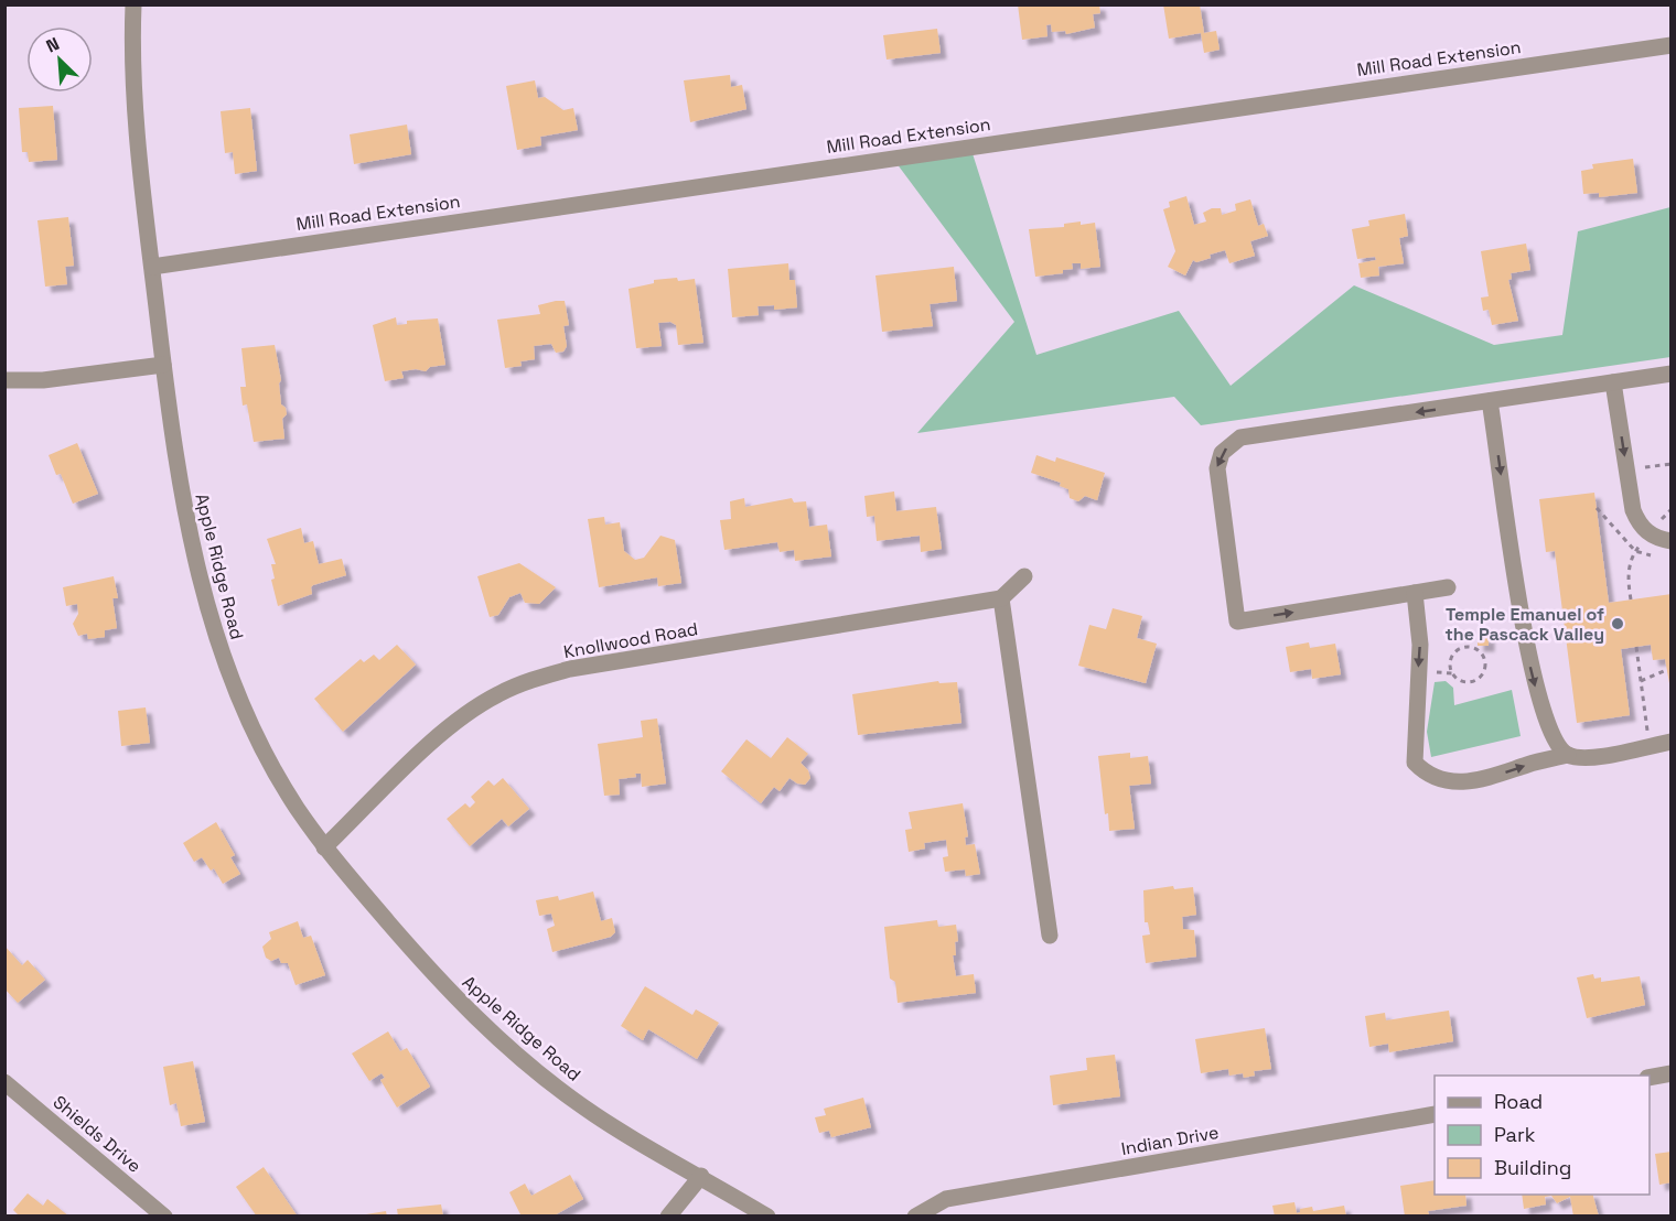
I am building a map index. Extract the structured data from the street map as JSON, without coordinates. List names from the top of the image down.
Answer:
{
  "streets": {
    "street": [
      "Mill Road Extension",
      "Apple Ridge Road",
      "Knollwood Road",
      "Shields Drive",
      "Indian Drive"
    ]
  },
  "crossings": [
    ["Mill Road Extension", "Apple Ridge Road"],
    ["Apple Ridge Road", "Knollwood Road"]
  ],
  "places": ["Temple Emanuel of the Pascack Valley"],
  "legend": ["Road", "Park", "Building"],
  "north": "top left"
}
